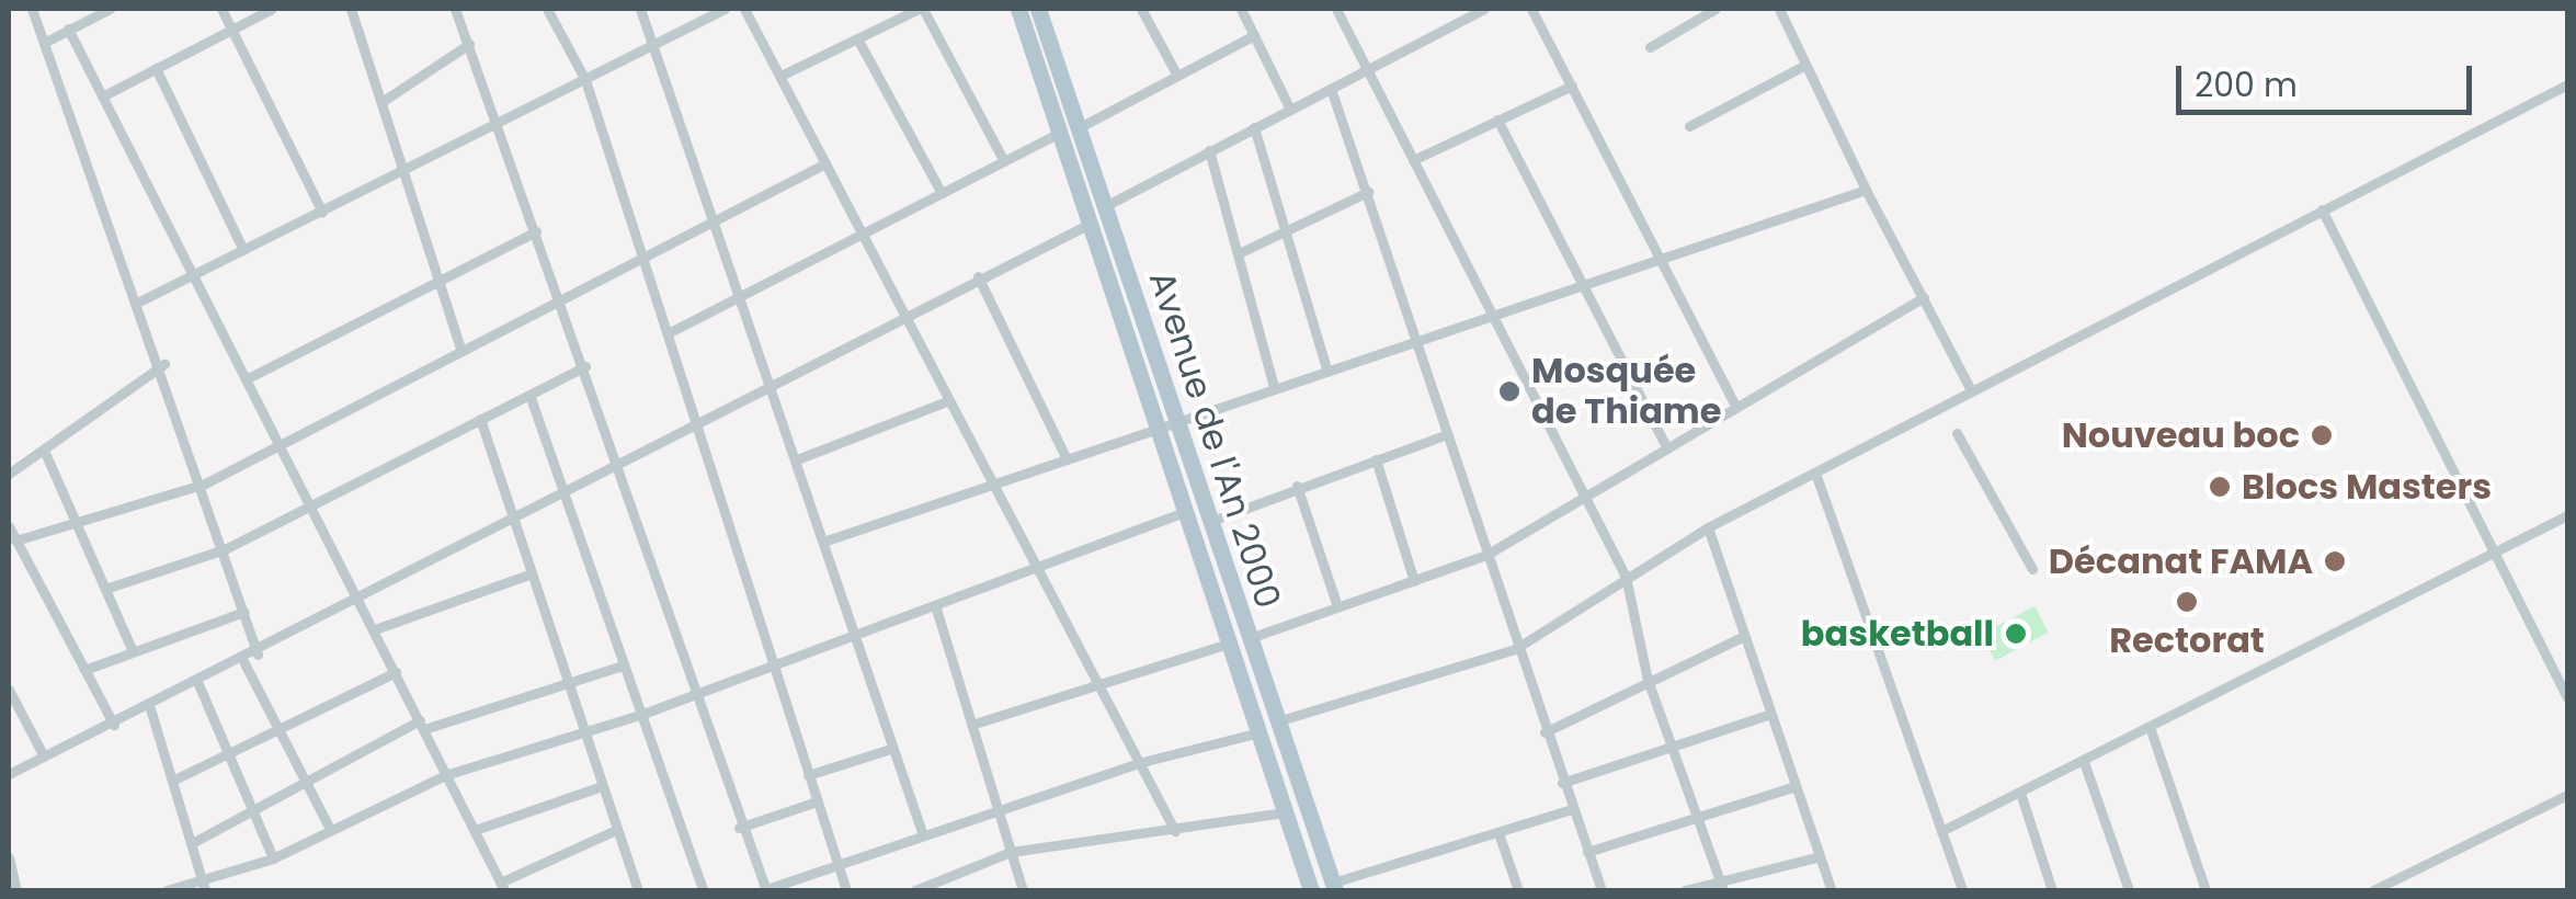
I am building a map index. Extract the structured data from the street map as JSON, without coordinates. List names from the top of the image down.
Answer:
{
  "streets": {
    "main road": ["Avenue de l'An 2000"]
  },
  "places": [
    "Mosquée de Thiame",
    "Nouveau boc",
    "Blocs Masters",
    "Décanat FAMA",
    "Rectorat",
    "basketball"
  ],
  "scale_bar": "200 m"
}
